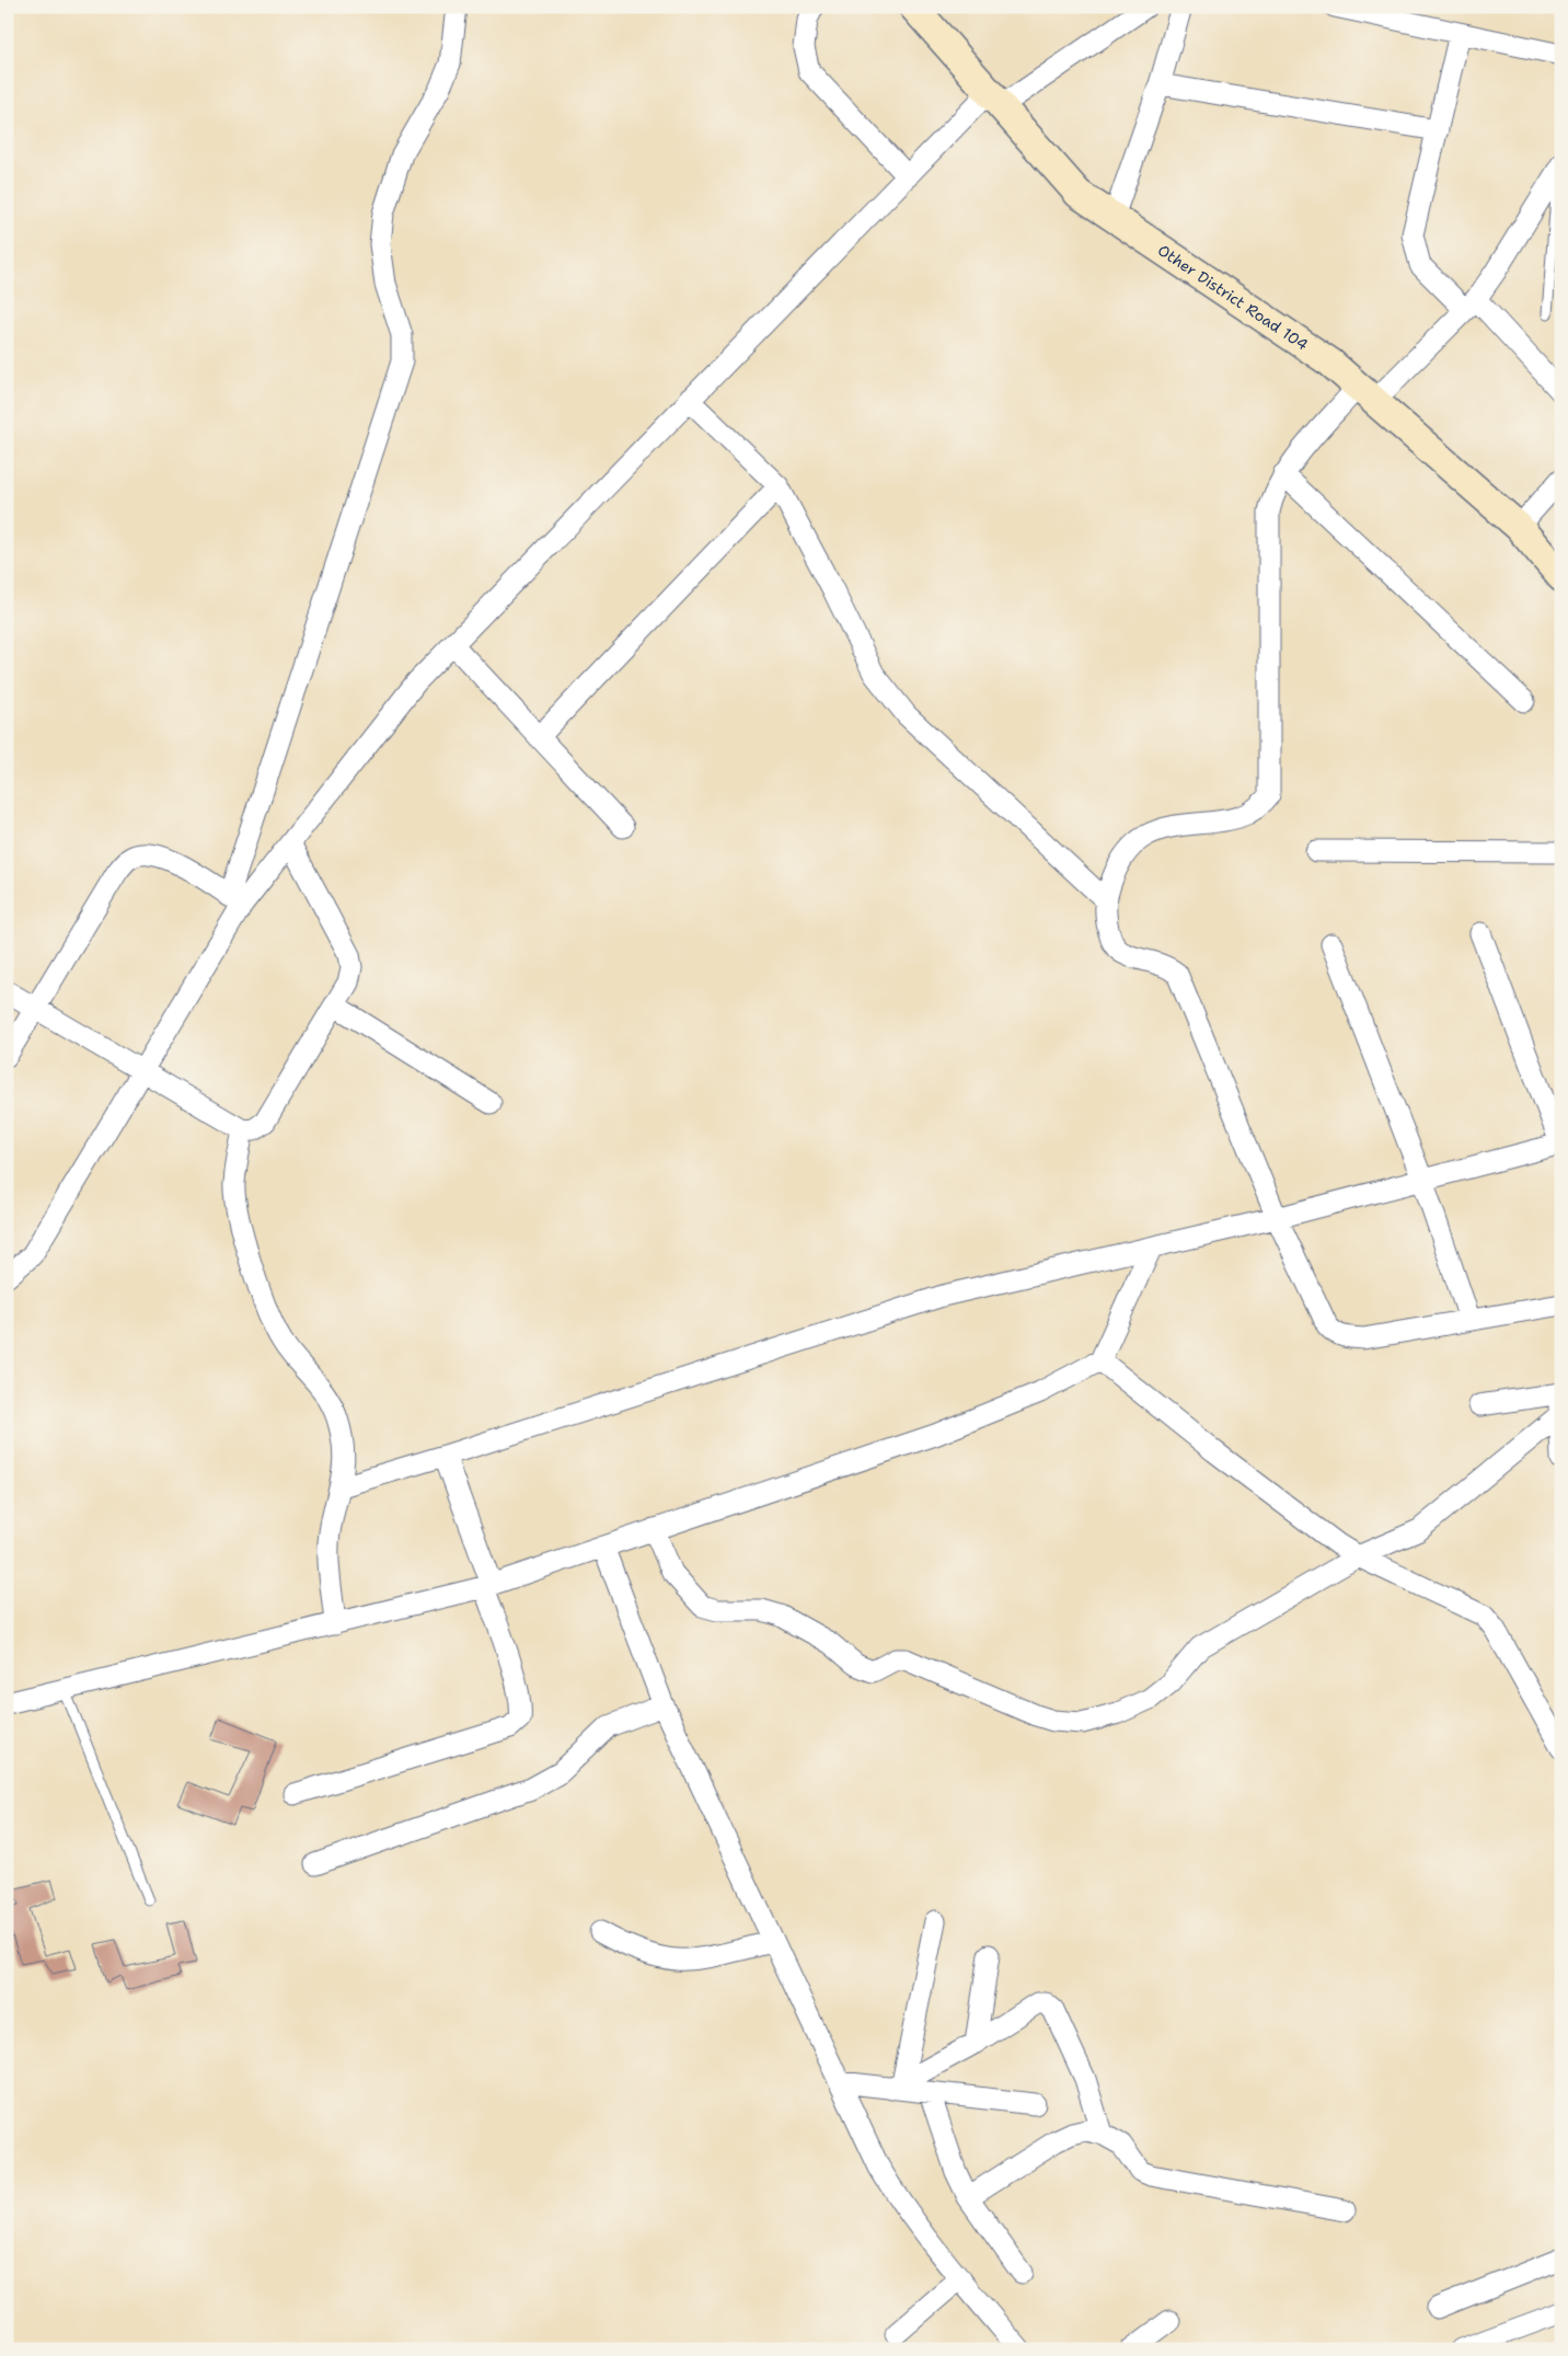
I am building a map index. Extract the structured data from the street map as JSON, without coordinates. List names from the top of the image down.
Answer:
{
  "streets": {
    "street": ["Other District Road 104"]
  }
}
